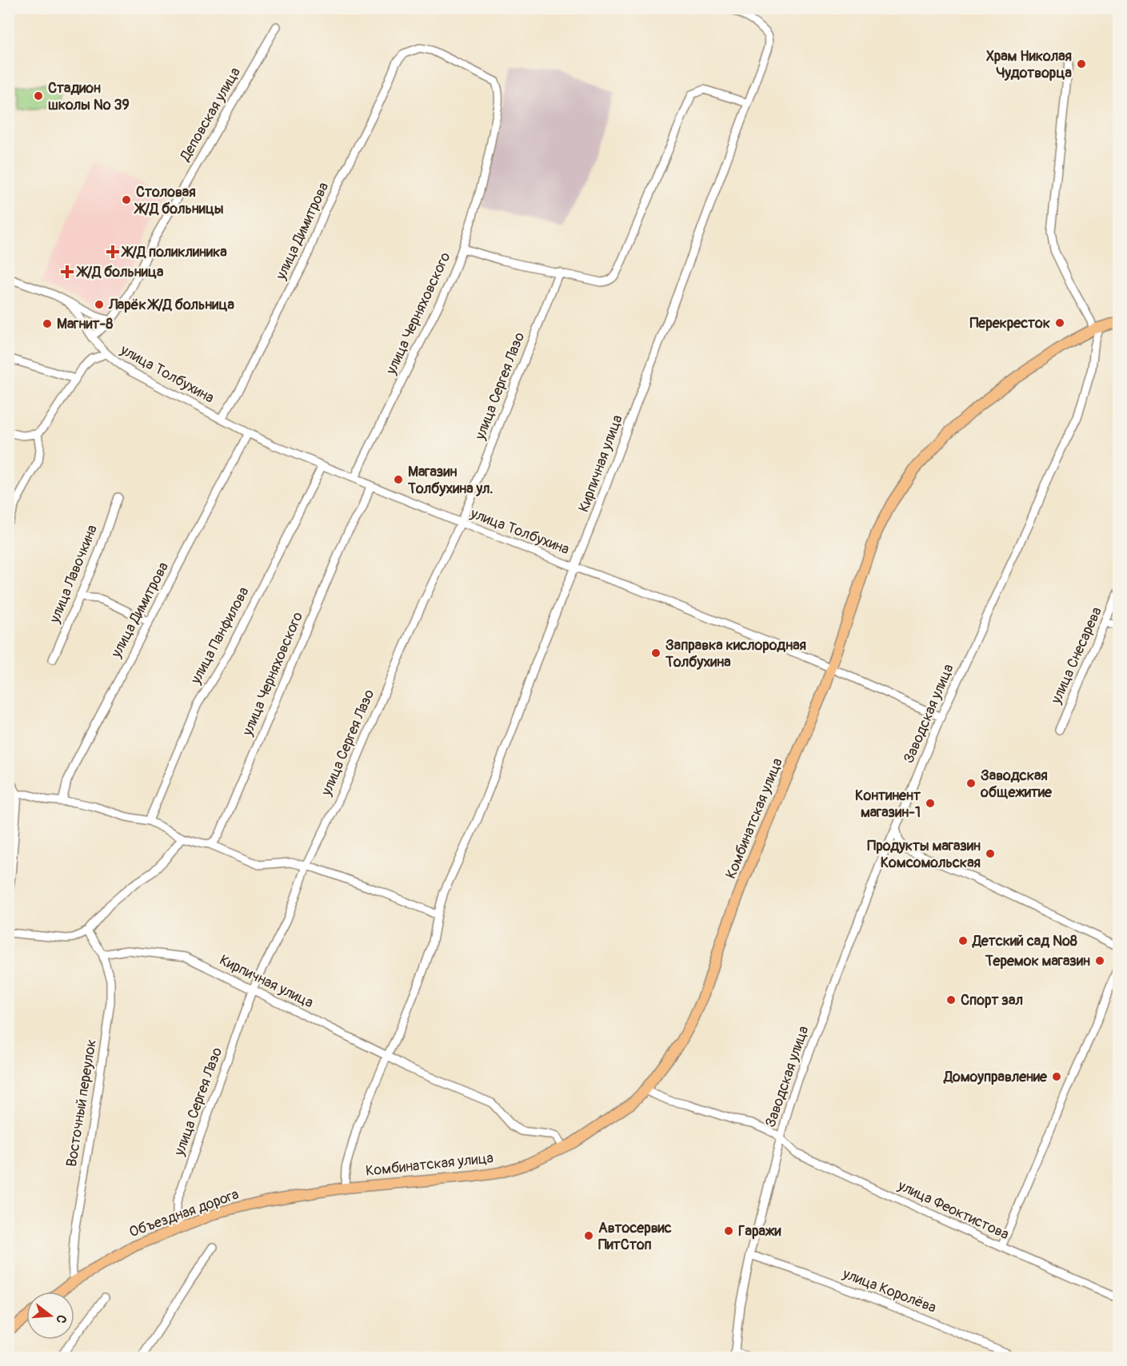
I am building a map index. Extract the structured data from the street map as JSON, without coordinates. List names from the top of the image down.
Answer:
{
  "streets": {
    "main road": ["Комбинатская улица", "Объездная дорога"],
    "street": [
      "Деповская улица",
      "улица Димитрова",
      "улица Черняховского",
      "улица Толбухина",
      "улица Сергея Лазо",
      "Кирпичная улица",
      "улица Лавочкина",
      "улица Панфилова",
      "улица Снесарева",
      "Заводская улица",
      "Восточный переулок",
      "улица Феоктистова",
      "улица Королёва"
    ]
  },
  "crossings": [
    ["Деповская улица", "улица Толбухина"],
    ["улица Димитрова", "улица Черняховского"],
    ["улица Димитрова", "улица Толбухина"],
    ["улица Черняховского", "улица Толбухина"],
    ["улица Толбухина", "улица Сергея Лазо"],
    ["улица Толбухина", "Кирпичная улица"],
    ["улица Толбухина", "улица Панфилова"],
    ["улица Толбухина", "Заводская улица"],
    ["улица Толбухина", "Комбинатская улица"],
    ["улица Сергея Лазо", "Кирпичная улица"],
    ["улица Сергея Лазо", "Объездная дорога"],
    ["Кирпичная улица", "Комбинатская улица"],
    ["Кирпичная улица", "Восточный переулок"],
    ["Заводская улица", "Комбинатская улица"],
    ["Заводская улица", "улица Феоктистова"],
    ["Заводская улица", "улица Королёва"],
    ["Комбинатская улица", "улица Феоктистова"],
    ["Комбинатская улица", "Объездная дорога"],
    ["Восточный переулок", "Объездная дорога"]
  ],
  "places": {
    "other": [
      "Храм Николая Чудотворца",
      "Стадион школы № 39",
      "Столовая Ж/Д больницы",
      "Ларёк Ж/Д больница",
      "Перекресток",
      "Магнит-8",
      "Магазин Толбухина ул.",
      "Заправка кислородная Толбухина",
      "Заводская общежитие",
      "Континент магазин-1",
      "Продукты магазин Комсомольская",
      "Детский сад №8",
      "Теремок магазин",
      "Спорт зал",
      "Домоуправление",
      "Гаражи",
      "Автосервис ПитСтоп"
    ],
    "health": ["Ж/Д поликлиника", "Ж/Д больница"]
  },
  "north": "right"
}
